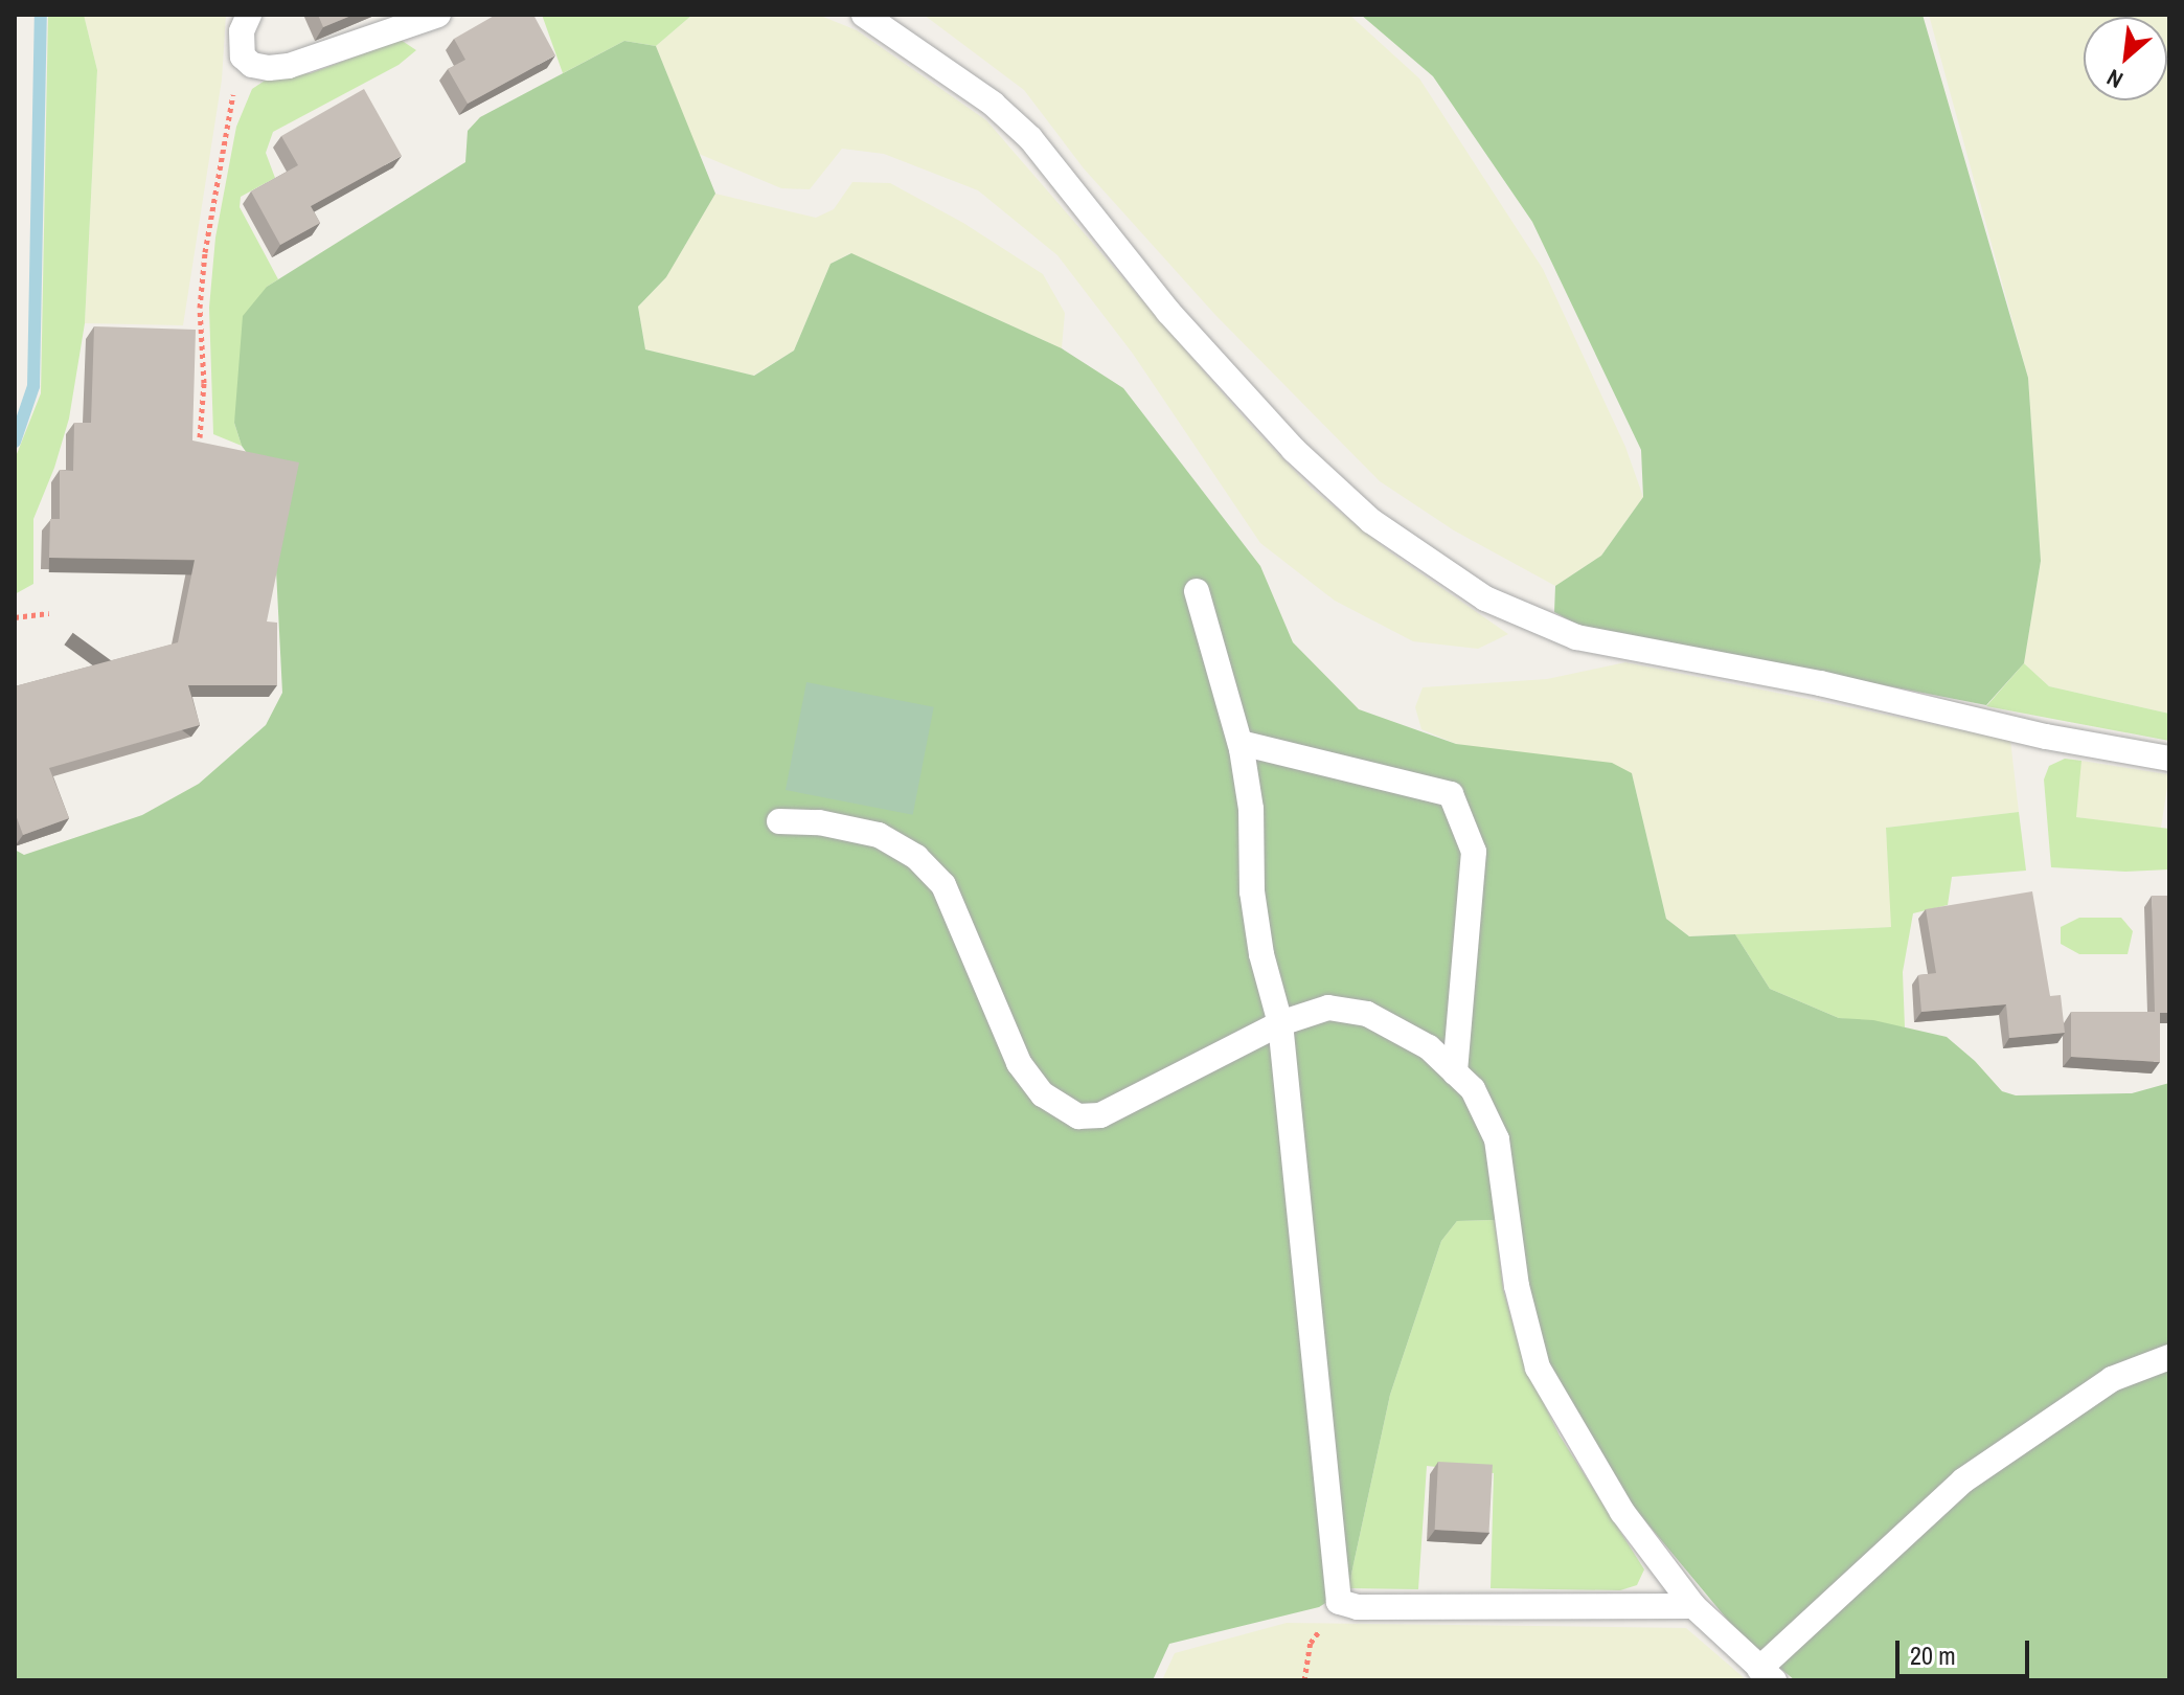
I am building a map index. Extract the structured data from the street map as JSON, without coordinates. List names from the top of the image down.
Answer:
{
  "scale_bar": "20 m",
  "north": "bottom left"
}
